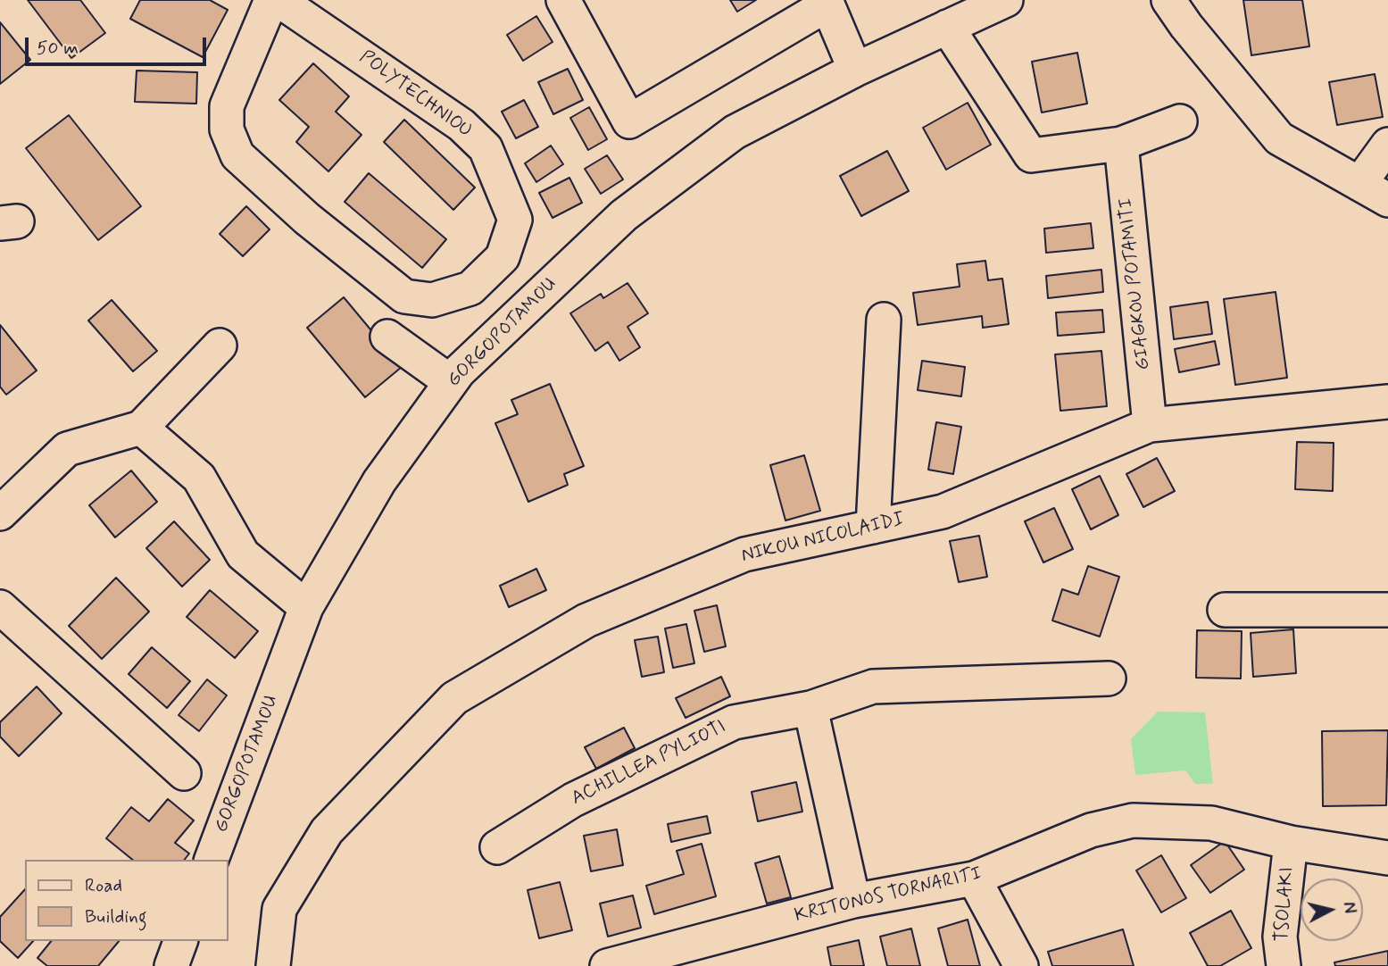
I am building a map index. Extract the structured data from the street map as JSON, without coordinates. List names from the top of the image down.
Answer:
{
  "streets": {
    "street": [
      "POLYTECHNIOU",
      "GIAGKOU POTAMITI",
      "GORGOPOTAMOU",
      "NIKOU NICOLAIDI",
      "ACHILLEA PYLIOTI",
      "KRITONOS TORNARITI",
      "TSOLAKI"
    ]
  },
  "crossings": [
    ["GIAGKOU POTAMITI", "NIKOU NICOLAIDI"],
    ["KRITONOS TORNARITI", "TSOLAKI"]
  ],
  "legend": ["Road", "Building"],
  "scale_bar": "50 m",
  "north": "right"
}
